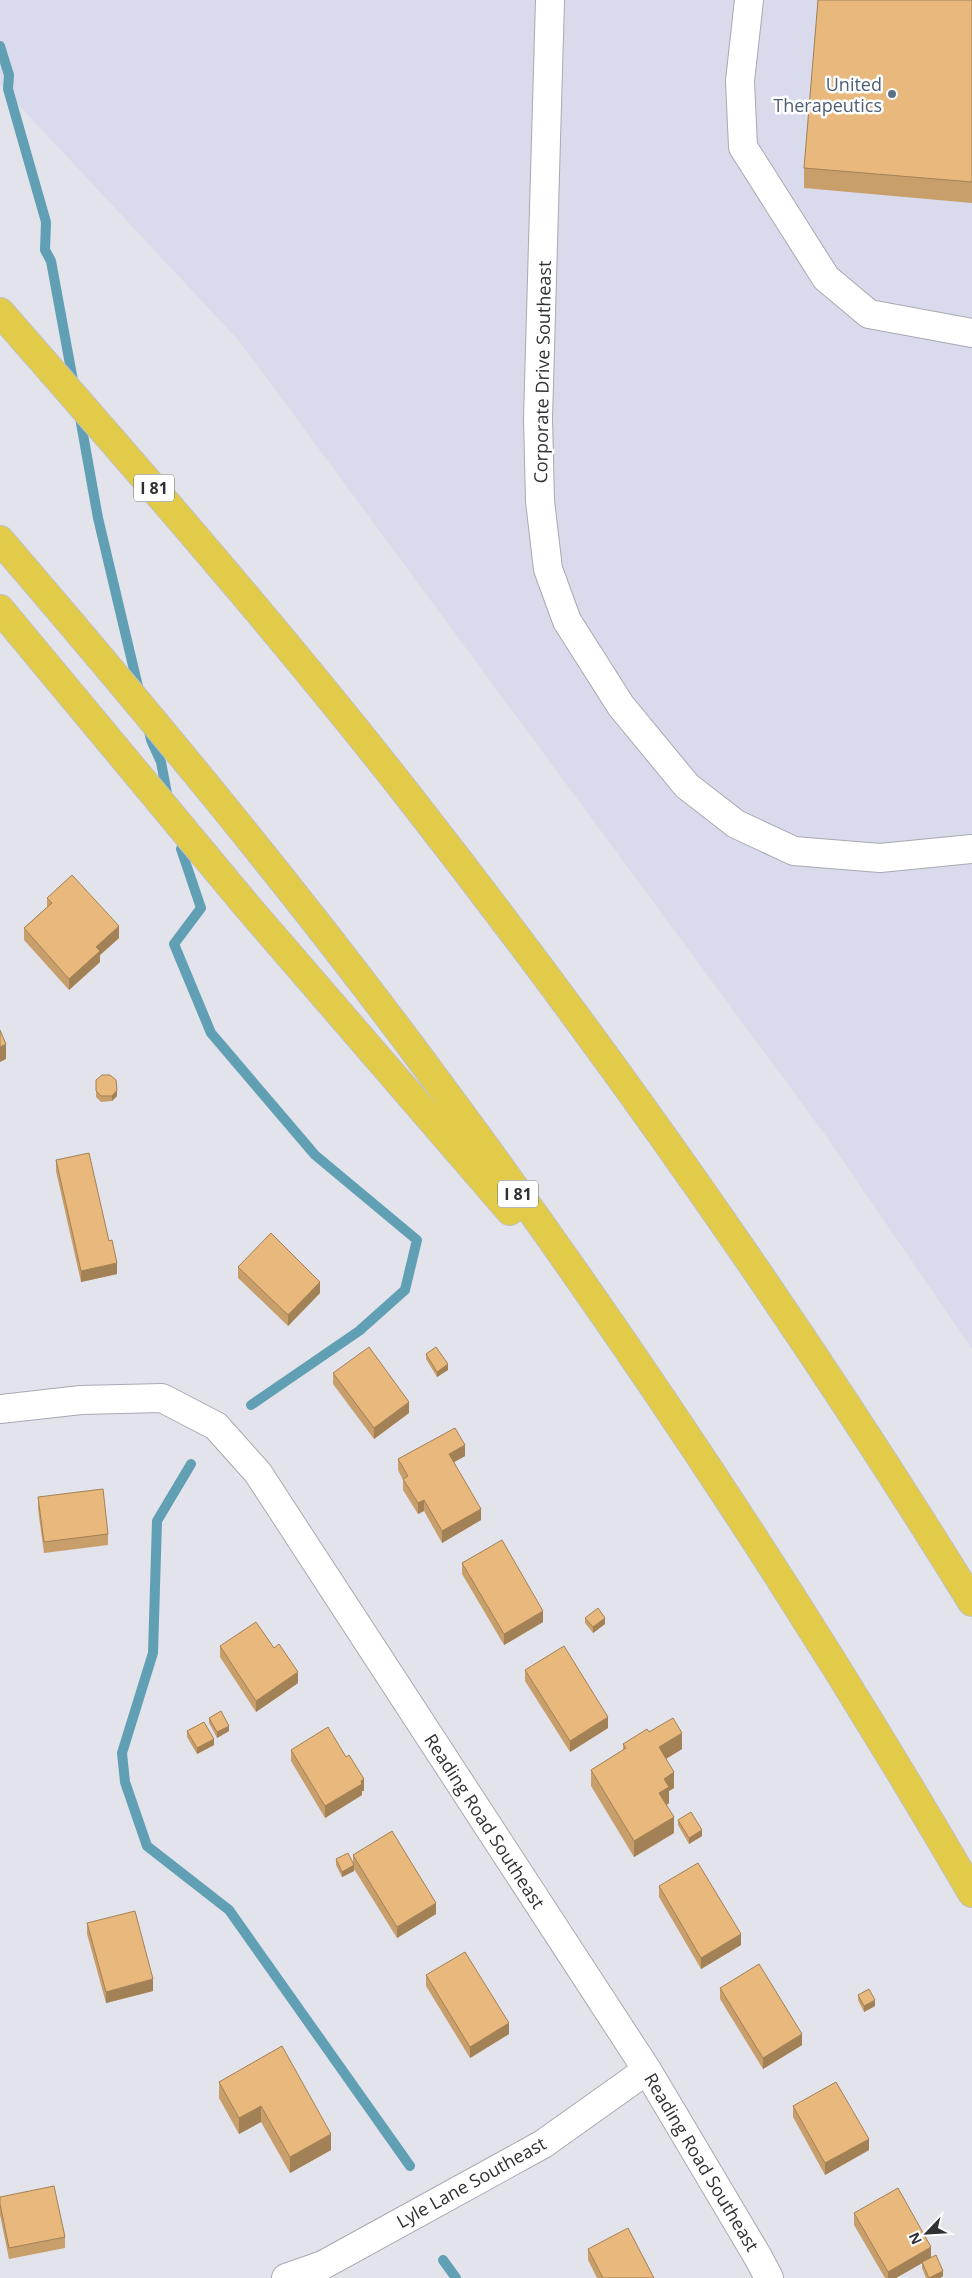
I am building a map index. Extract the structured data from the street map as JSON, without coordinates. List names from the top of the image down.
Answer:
{
  "streets": {
    "highway": ["I 81"],
    "street": ["Corporate Drive Southeast", "Reading Road Southeast", "Lyle Lane Southeast"]
  },
  "crossings": [
    ["Reading Road Southeast", "Lyle Lane Southeast"]
  ],
  "places": ["United Therapeutics"],
  "north": "bottom left"
}
